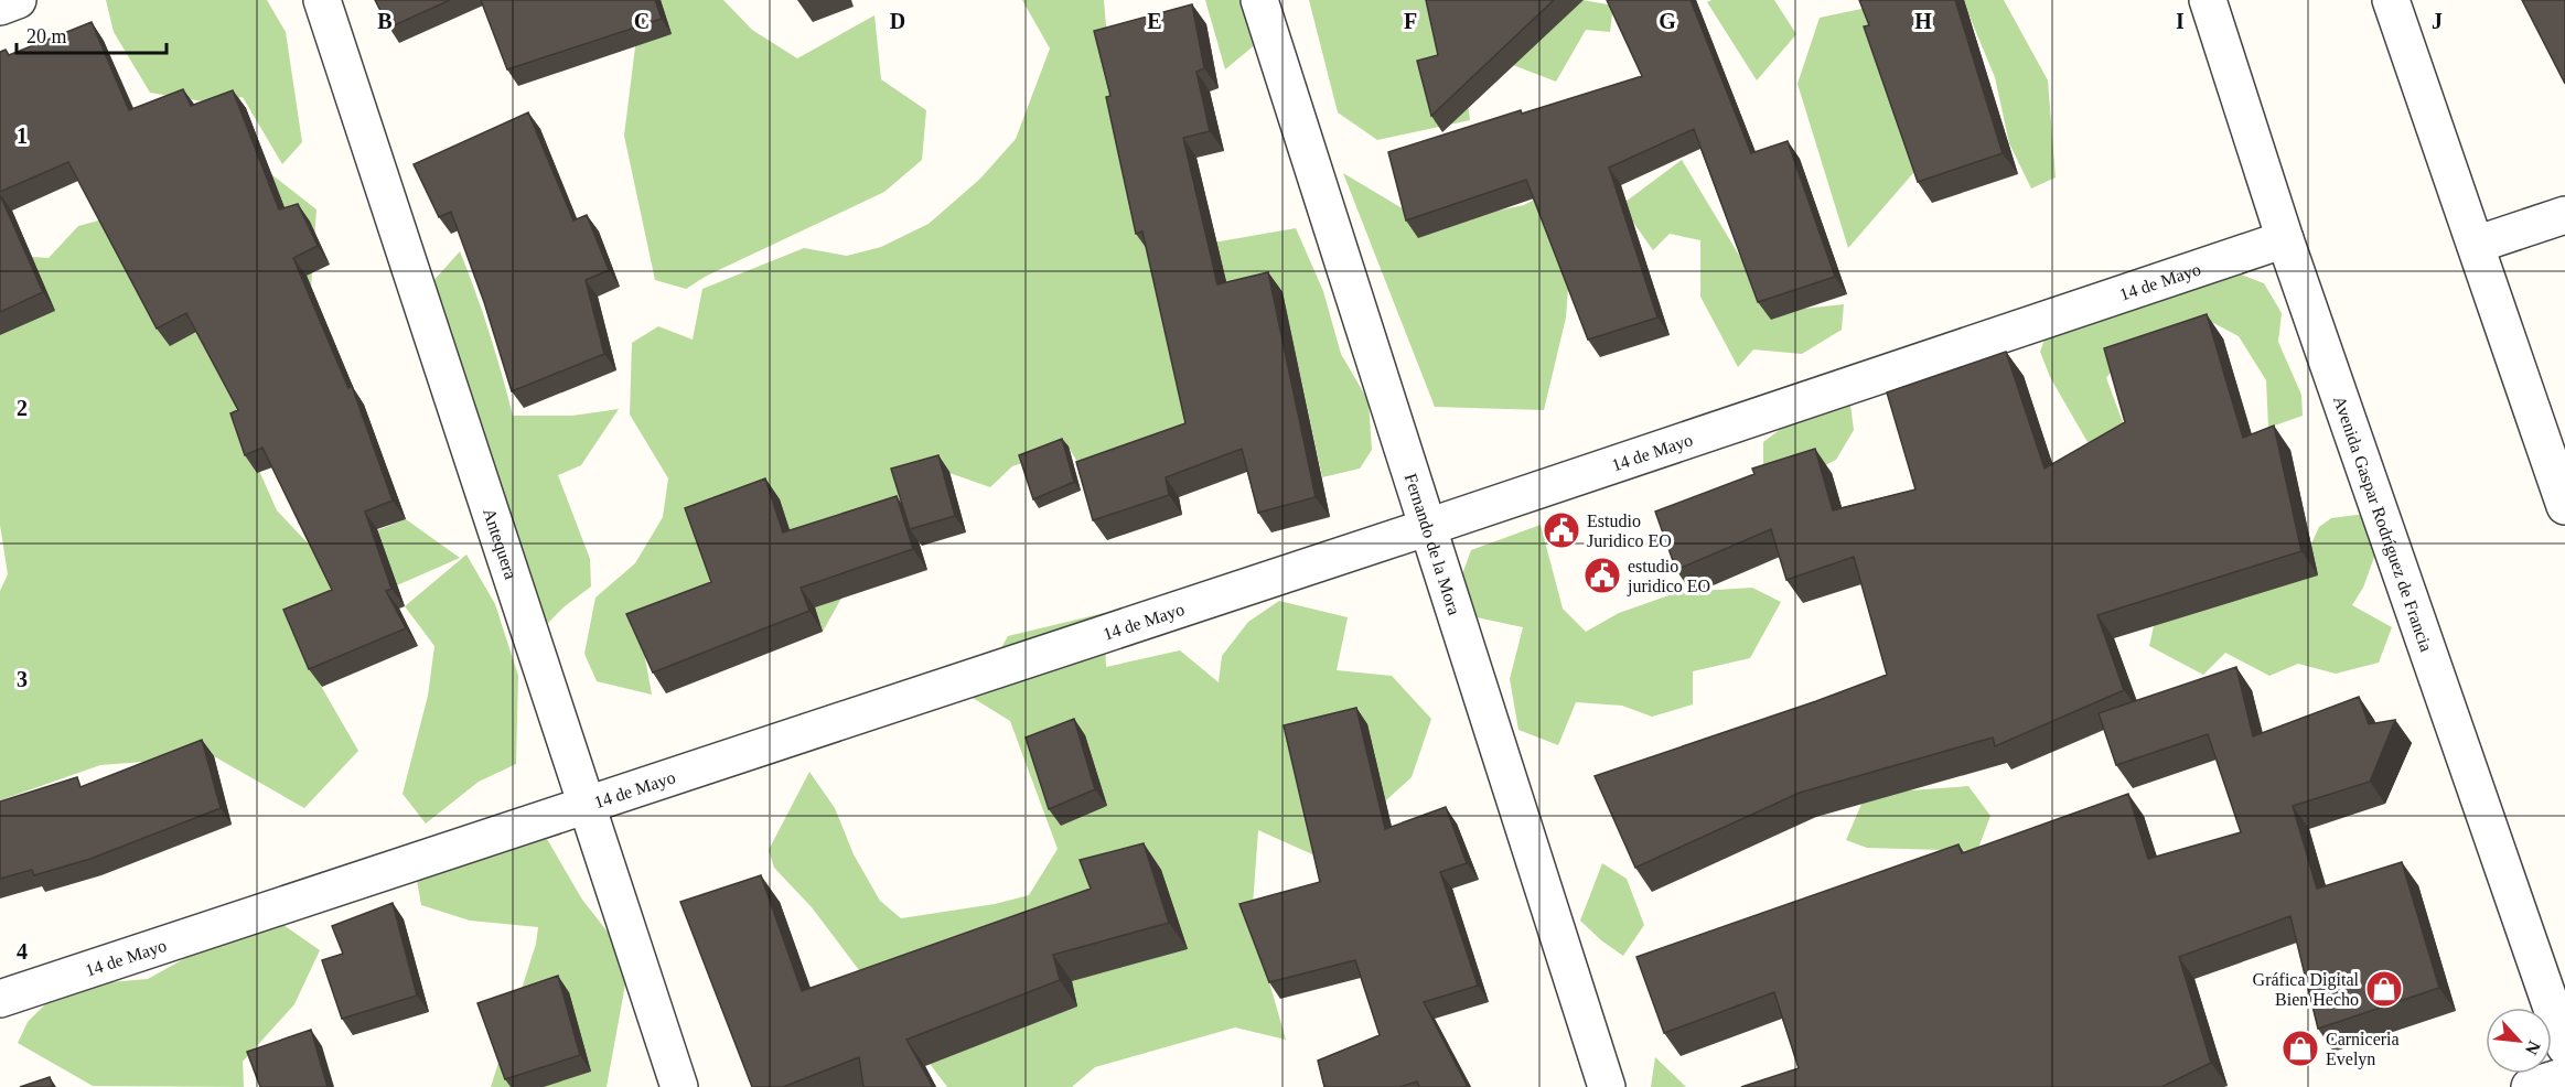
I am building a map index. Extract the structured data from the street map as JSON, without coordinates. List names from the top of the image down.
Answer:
{
  "streets": {
    "street": [
      "14 de Mayo",
      "Avenida Gaspar Rodríguez de Francia",
      "Antequera",
      "Fernando de la Mora"
    ]
  },
  "crossings": [
    ["14 de Mayo", "Avenida Gaspar Rodríguez de Francia"],
    ["14 de Mayo", "Antequera"],
    ["14 de Mayo", "Fernando de la Mora"]
  ],
  "places": {
    "public building": ["Estudio Juridico EO", "estudio juridico EO"],
    "shop": ["Gráfica Digital Bien Hecho", "Carniceria Evelyn"]
  },
  "scale_bar": "20 m",
  "north": "bottom right",
  "grid": {
    "columns": [
      "B",
      "C",
      "D",
      "E",
      "F",
      "G",
      "H",
      "I",
      "J"
    ],
    "rows": [
      "1",
      "2",
      "3",
      "4"
    ]
  }
}
